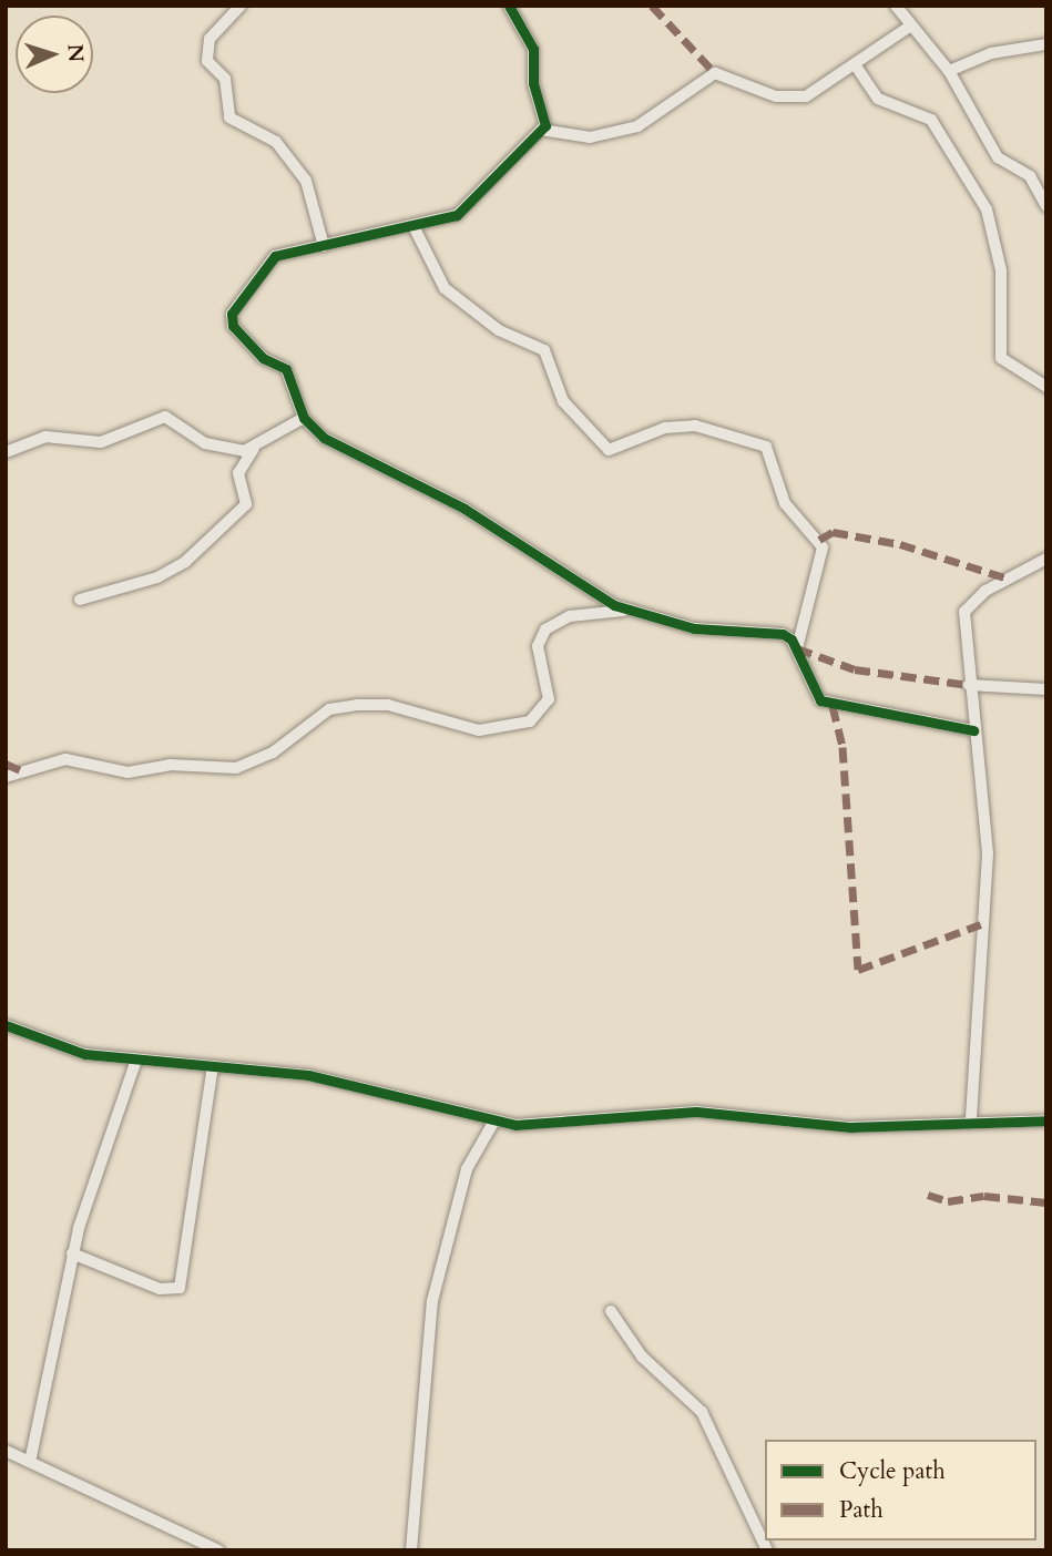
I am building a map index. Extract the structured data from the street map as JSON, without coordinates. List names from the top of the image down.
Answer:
{
  "legend": ["Cycle path", "Path"],
  "north": "right"
}
